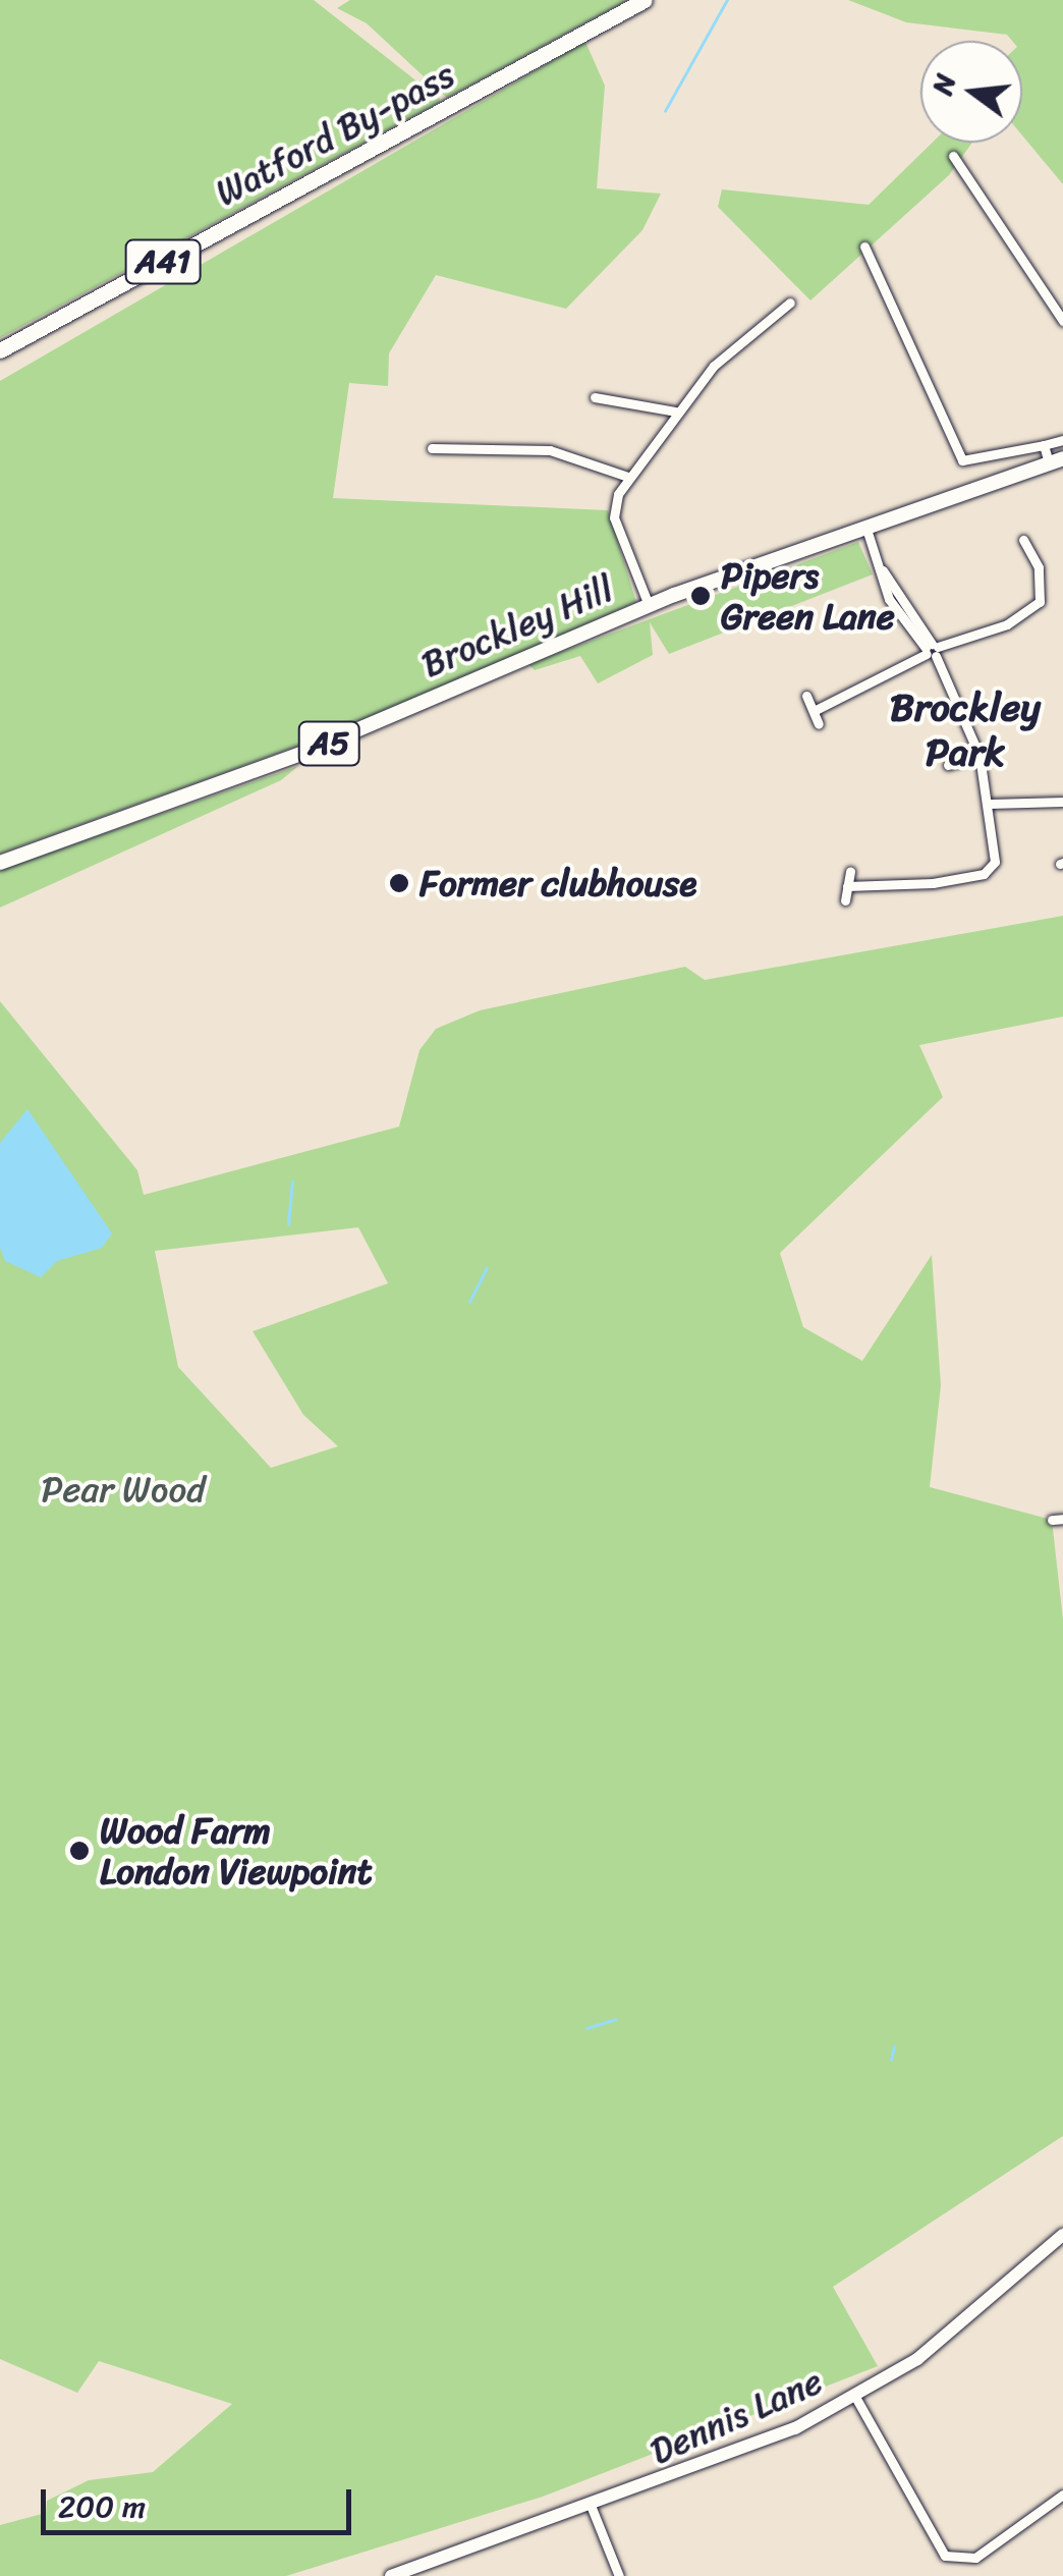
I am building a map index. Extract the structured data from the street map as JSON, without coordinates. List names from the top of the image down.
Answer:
{
  "streets": {
    "highway": ["Watford By-pass", "A41"],
    "main road": ["Brockley Hill", "A5"],
    "street": ["Dennis Lane"]
  },
  "districts": ["Brockley Park"],
  "parks": ["Pear Wood"],
  "places": ["Pipers Green Lane", "Former clubhouse", "Wood Farm London Viewpoint"],
  "scale_bar": "200 m",
  "north": "left"
}
